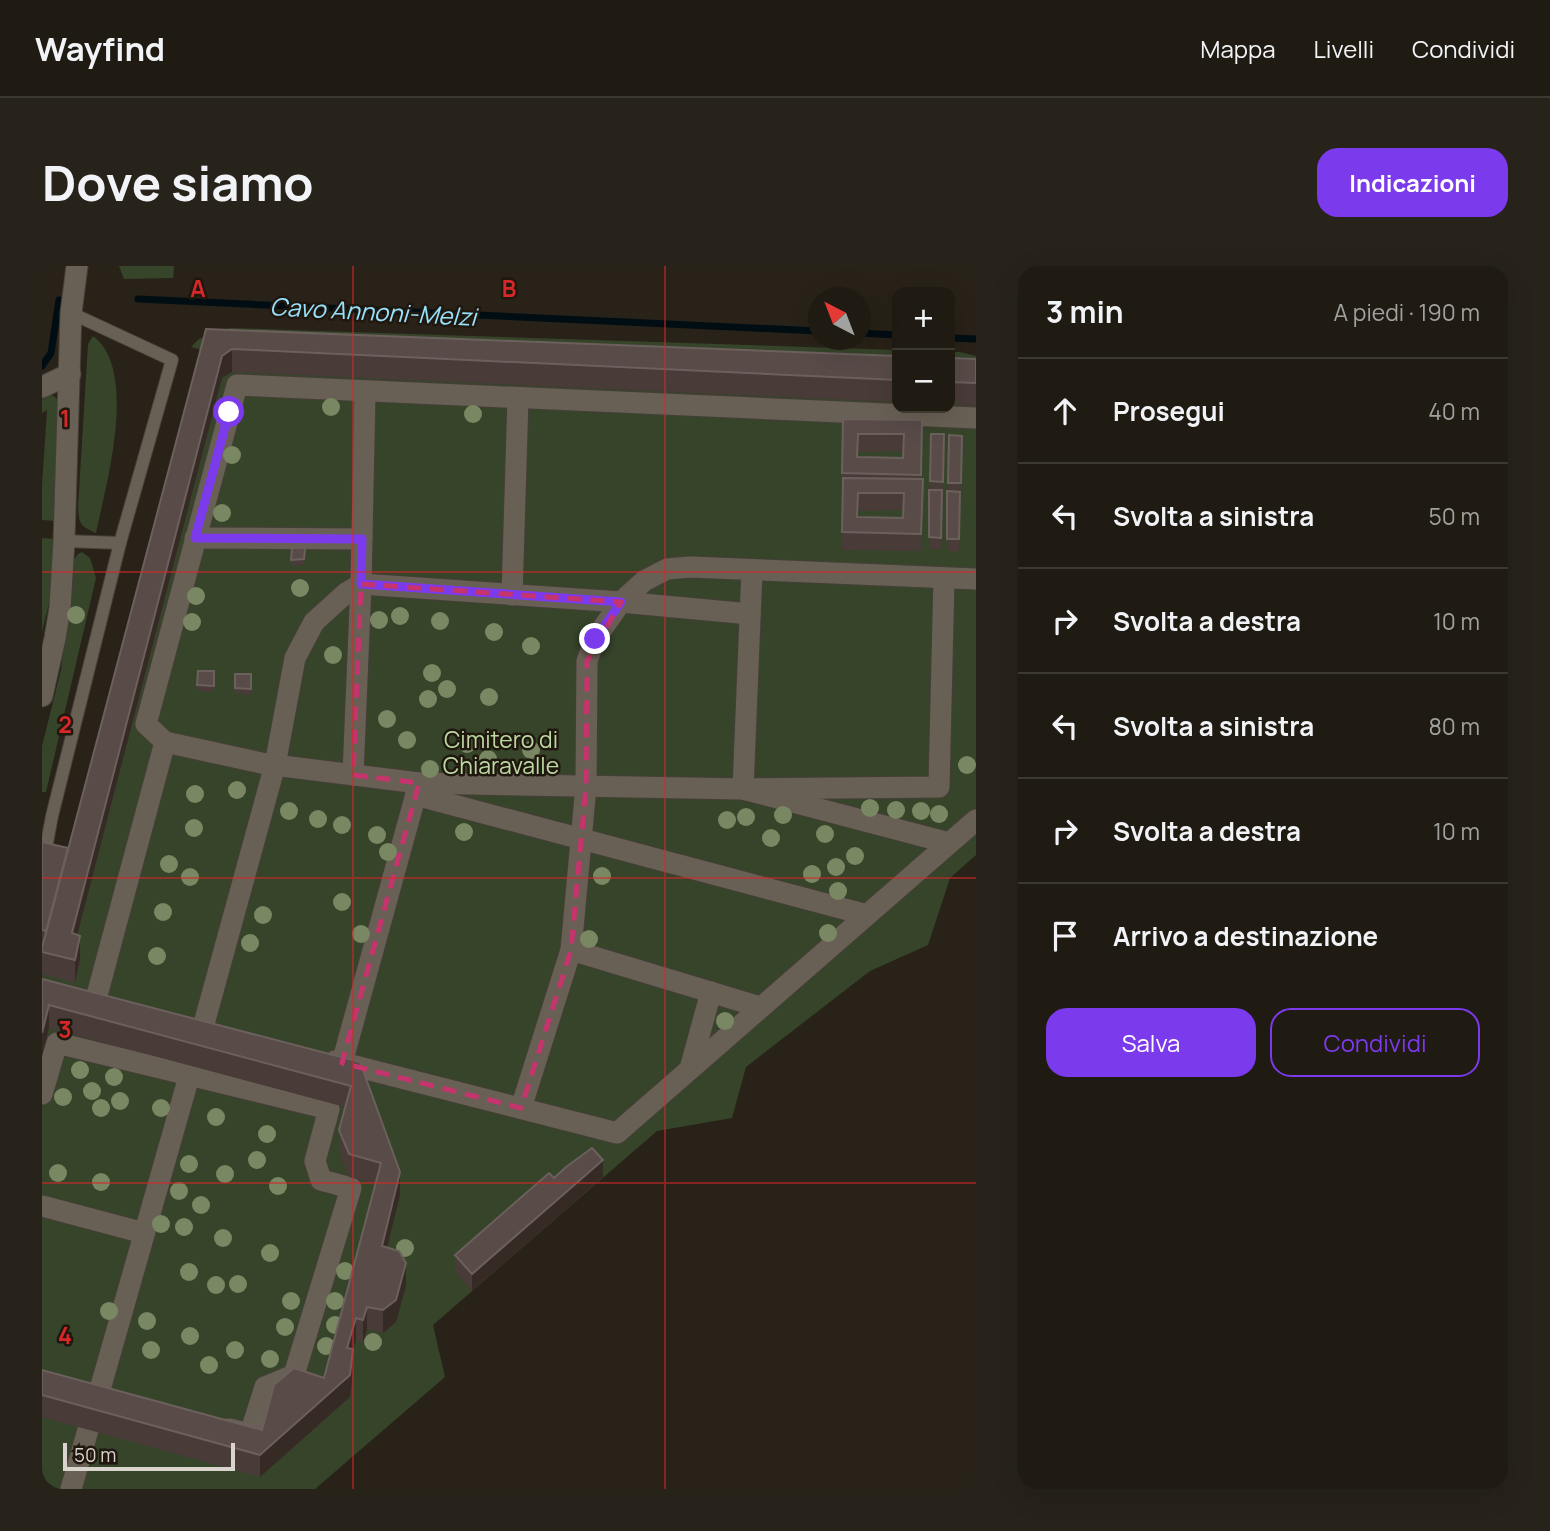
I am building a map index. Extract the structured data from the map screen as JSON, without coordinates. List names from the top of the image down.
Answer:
{
  "water": ["Cavo Annoni-Melzi"],
  "parks": ["Cimitero di Chiaravalle"],
  "scale_bar": "50 m",
  "north": "top left",
  "page": {
    "header": "Wayfind",
    "nav": ["Mappa", "Livelli", "Condividi"],
    "buttons": [
      "Indicazioni",
      ["Salva", "Condividi"]
    ],
    "title": "Dove siamo",
    "heading": ["3 min", "A piedi · 190 m"],
    "map_buttons": ["+", "−"],
    "list": [
      ["Prosegui", "40 m"],
      ["Svolta a sinistra", "50 m"],
      ["Svolta a destra", "10 m"],
      ["Svolta a sinistra", "80 m"],
      ["Svolta a destra", "10 m"],
      "Arrivo a destinazione"
    ],
    "scale": "50 m"
  },
  "grid": {
    "columns": ["A", "B"],
    "rows": [
      "1",
      "2",
      "3",
      "4"
    ]
  }
}
